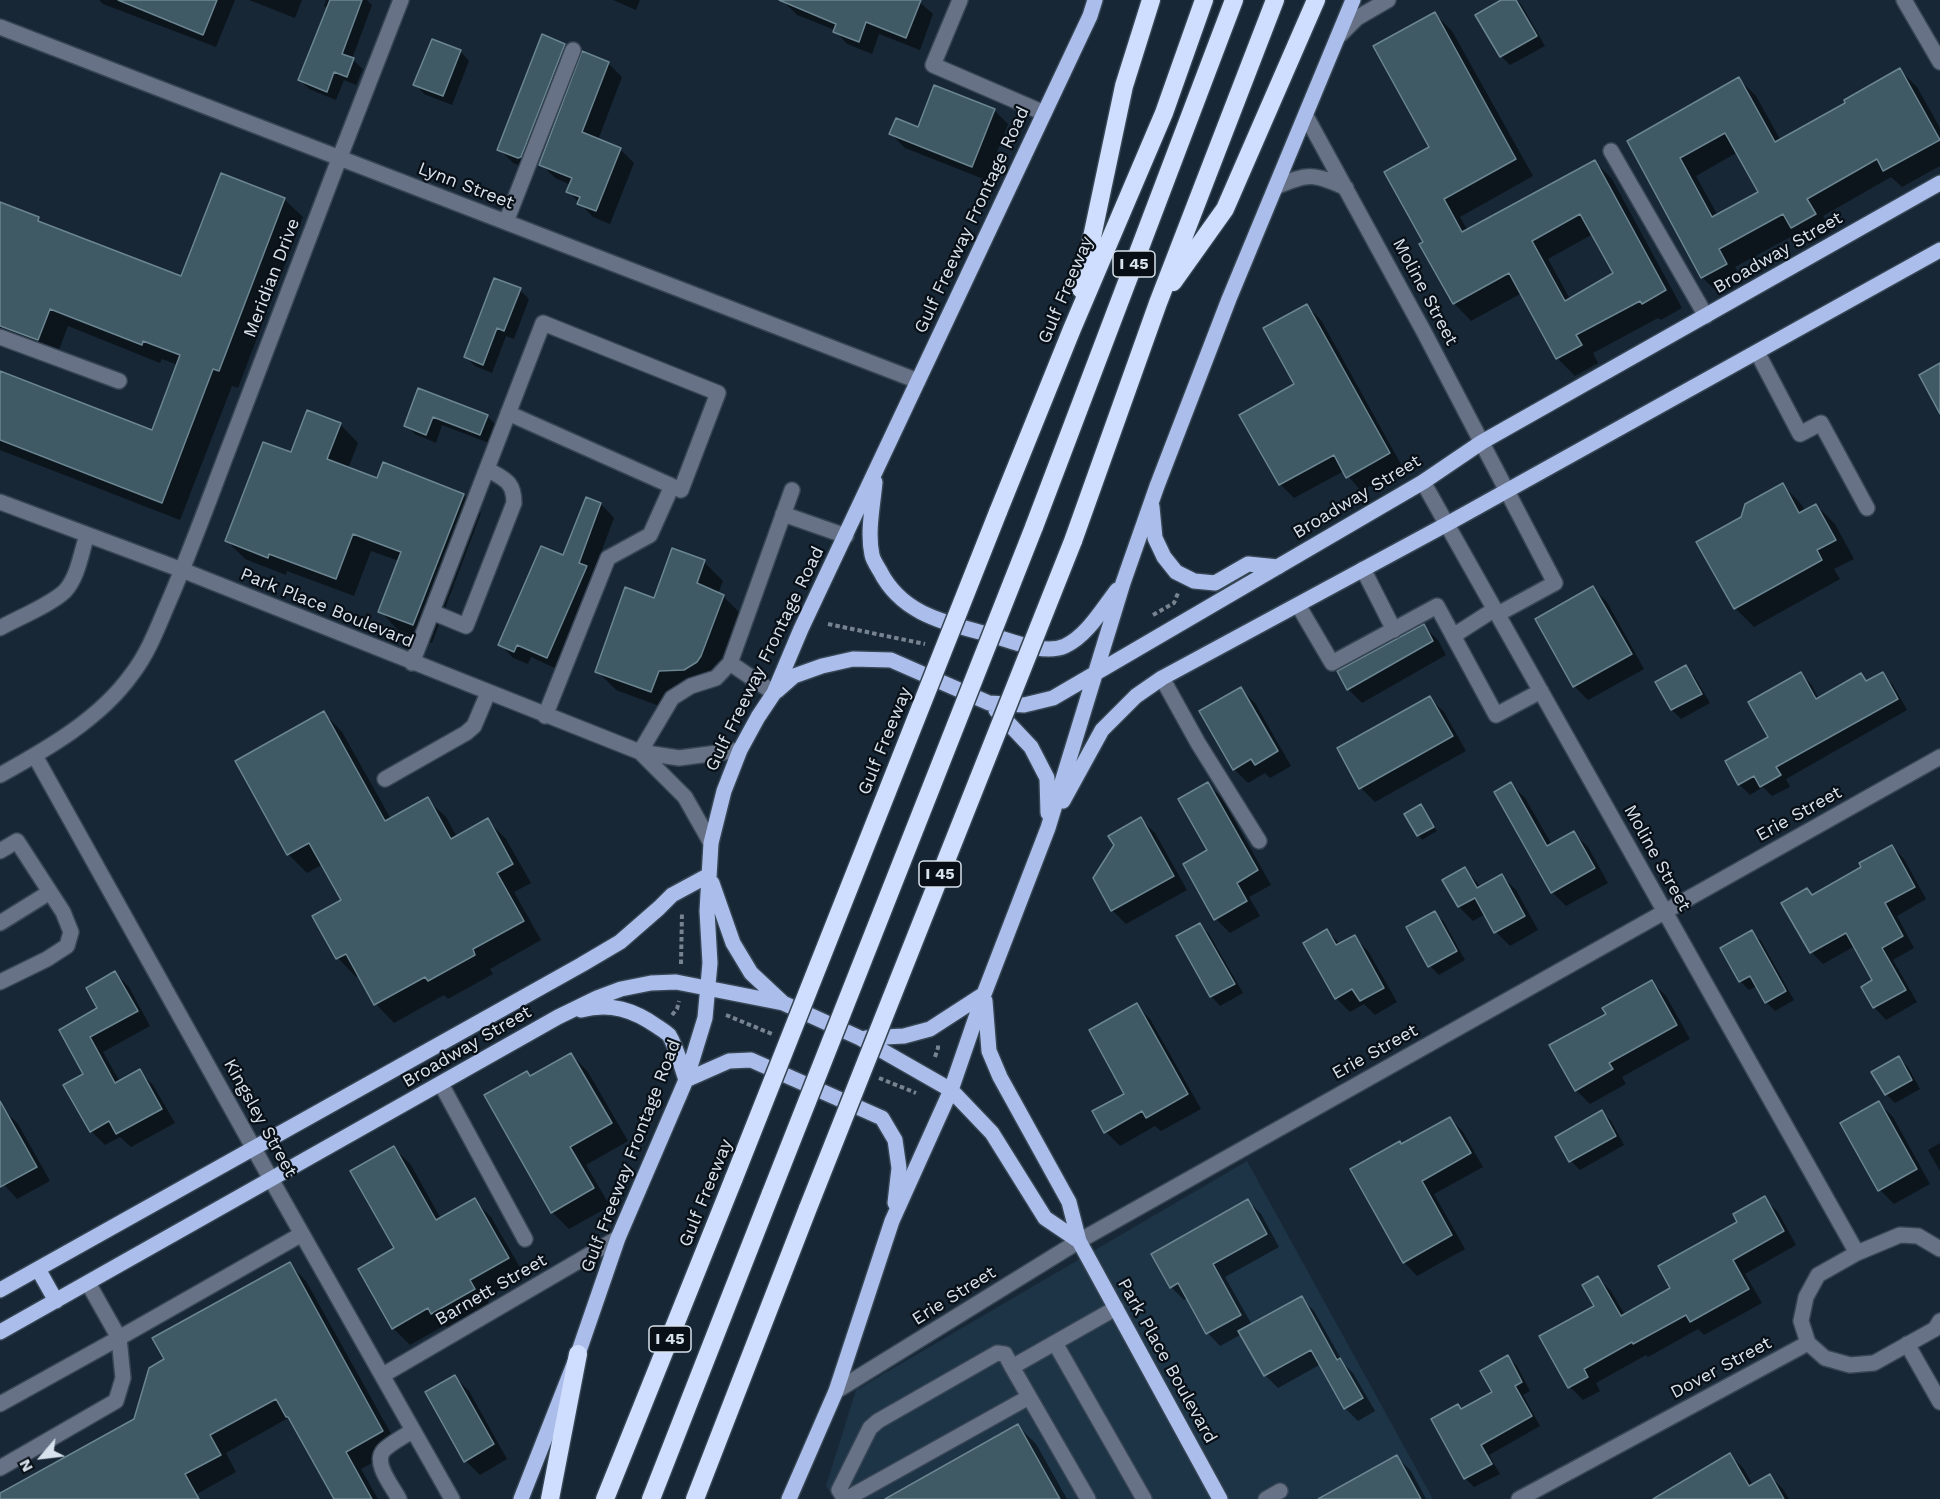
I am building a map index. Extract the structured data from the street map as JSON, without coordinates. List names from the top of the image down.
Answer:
{
  "streets": {
    "highway": ["I 45", "Gulf Freeway"],
    "main road": ["Gulf Freeway Frontage Road", "Broadway Street", "Park Place Boulevard"],
    "street": [
      "Lynn Street",
      "Meridian Drive",
      "Moline Street",
      "Erie Street",
      "Kingsley Street",
      "Barnett Street",
      "Dover Street"
    ]
  },
  "crossings": [
    ["Lynn Street", "Gulf Freeway Frontage Road"],
    ["Lynn Street", "Meridian Drive"],
    ["Gulf Freeway Frontage Road", "Broadway Street"],
    ["Gulf Freeway Frontage Road", "Park Place Boulevard"],
    ["Gulf Freeway Frontage Road", "Barnett Street"],
    ["Broadway Street", "Moline Street"],
    ["Broadway Street", "Park Place Boulevard"],
    ["Broadway Street", "Kingsley Street"],
    ["Meridian Drive", "Park Place Boulevard"],
    ["Meridian Drive", "Kingsley Street"],
    ["Moline Street", "Erie Street"],
    ["Park Place Boulevard", "Erie Street"],
    ["Kingsley Street", "Barnett Street"]
  ],
  "north": "bottom left"
}
